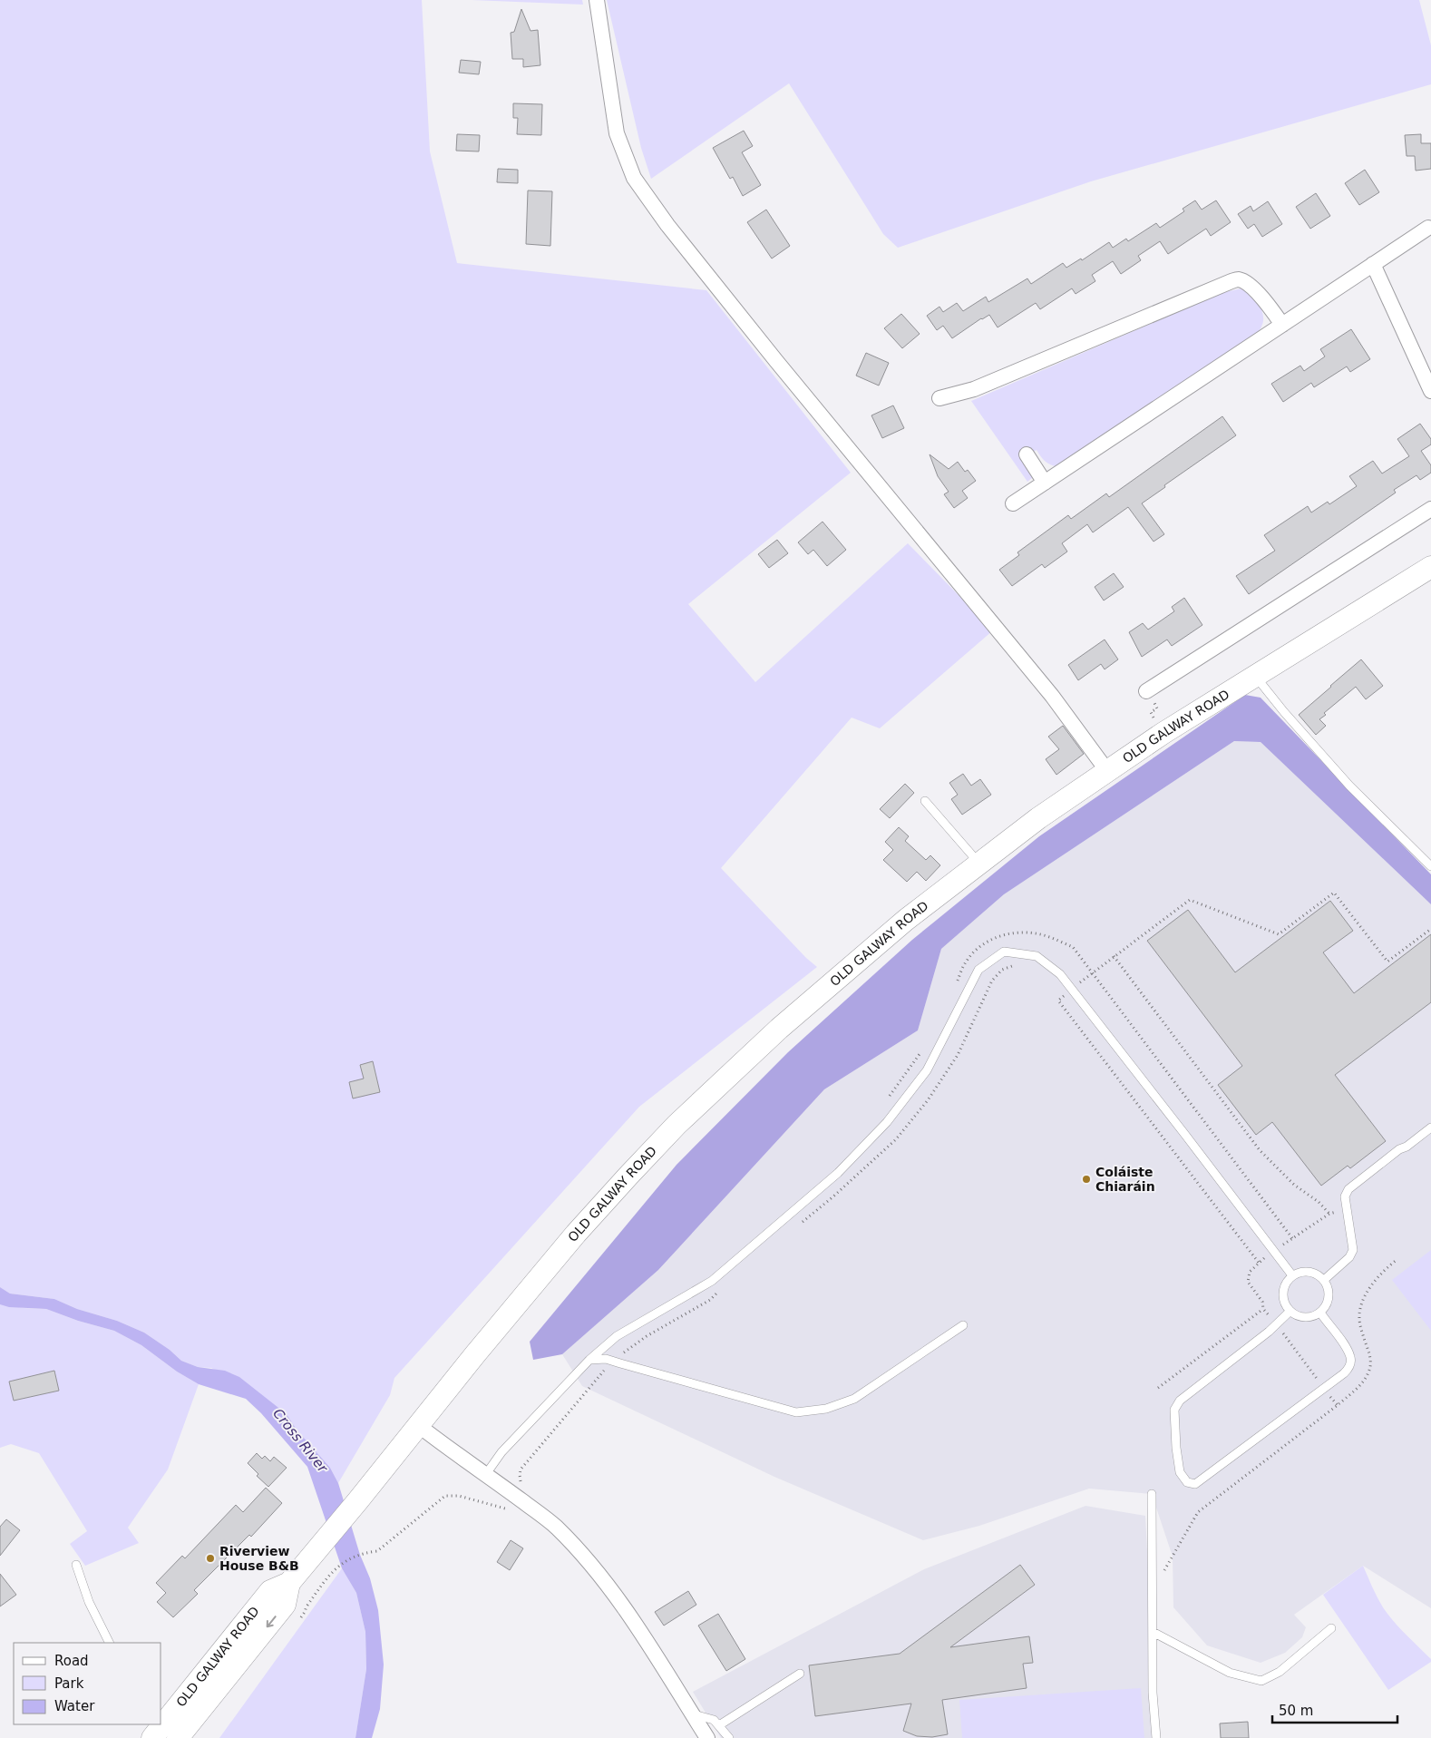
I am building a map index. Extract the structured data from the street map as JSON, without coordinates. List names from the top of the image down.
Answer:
{
  "streets": {
    "main road": ["OLD GALWAY ROAD"]
  },
  "water": ["Cross River"],
  "places": ["Coláiste Chiaráin", "Riverview House B&B"],
  "legend": ["Road", "Park", "Water"],
  "scale_bar": "50 m"
}
